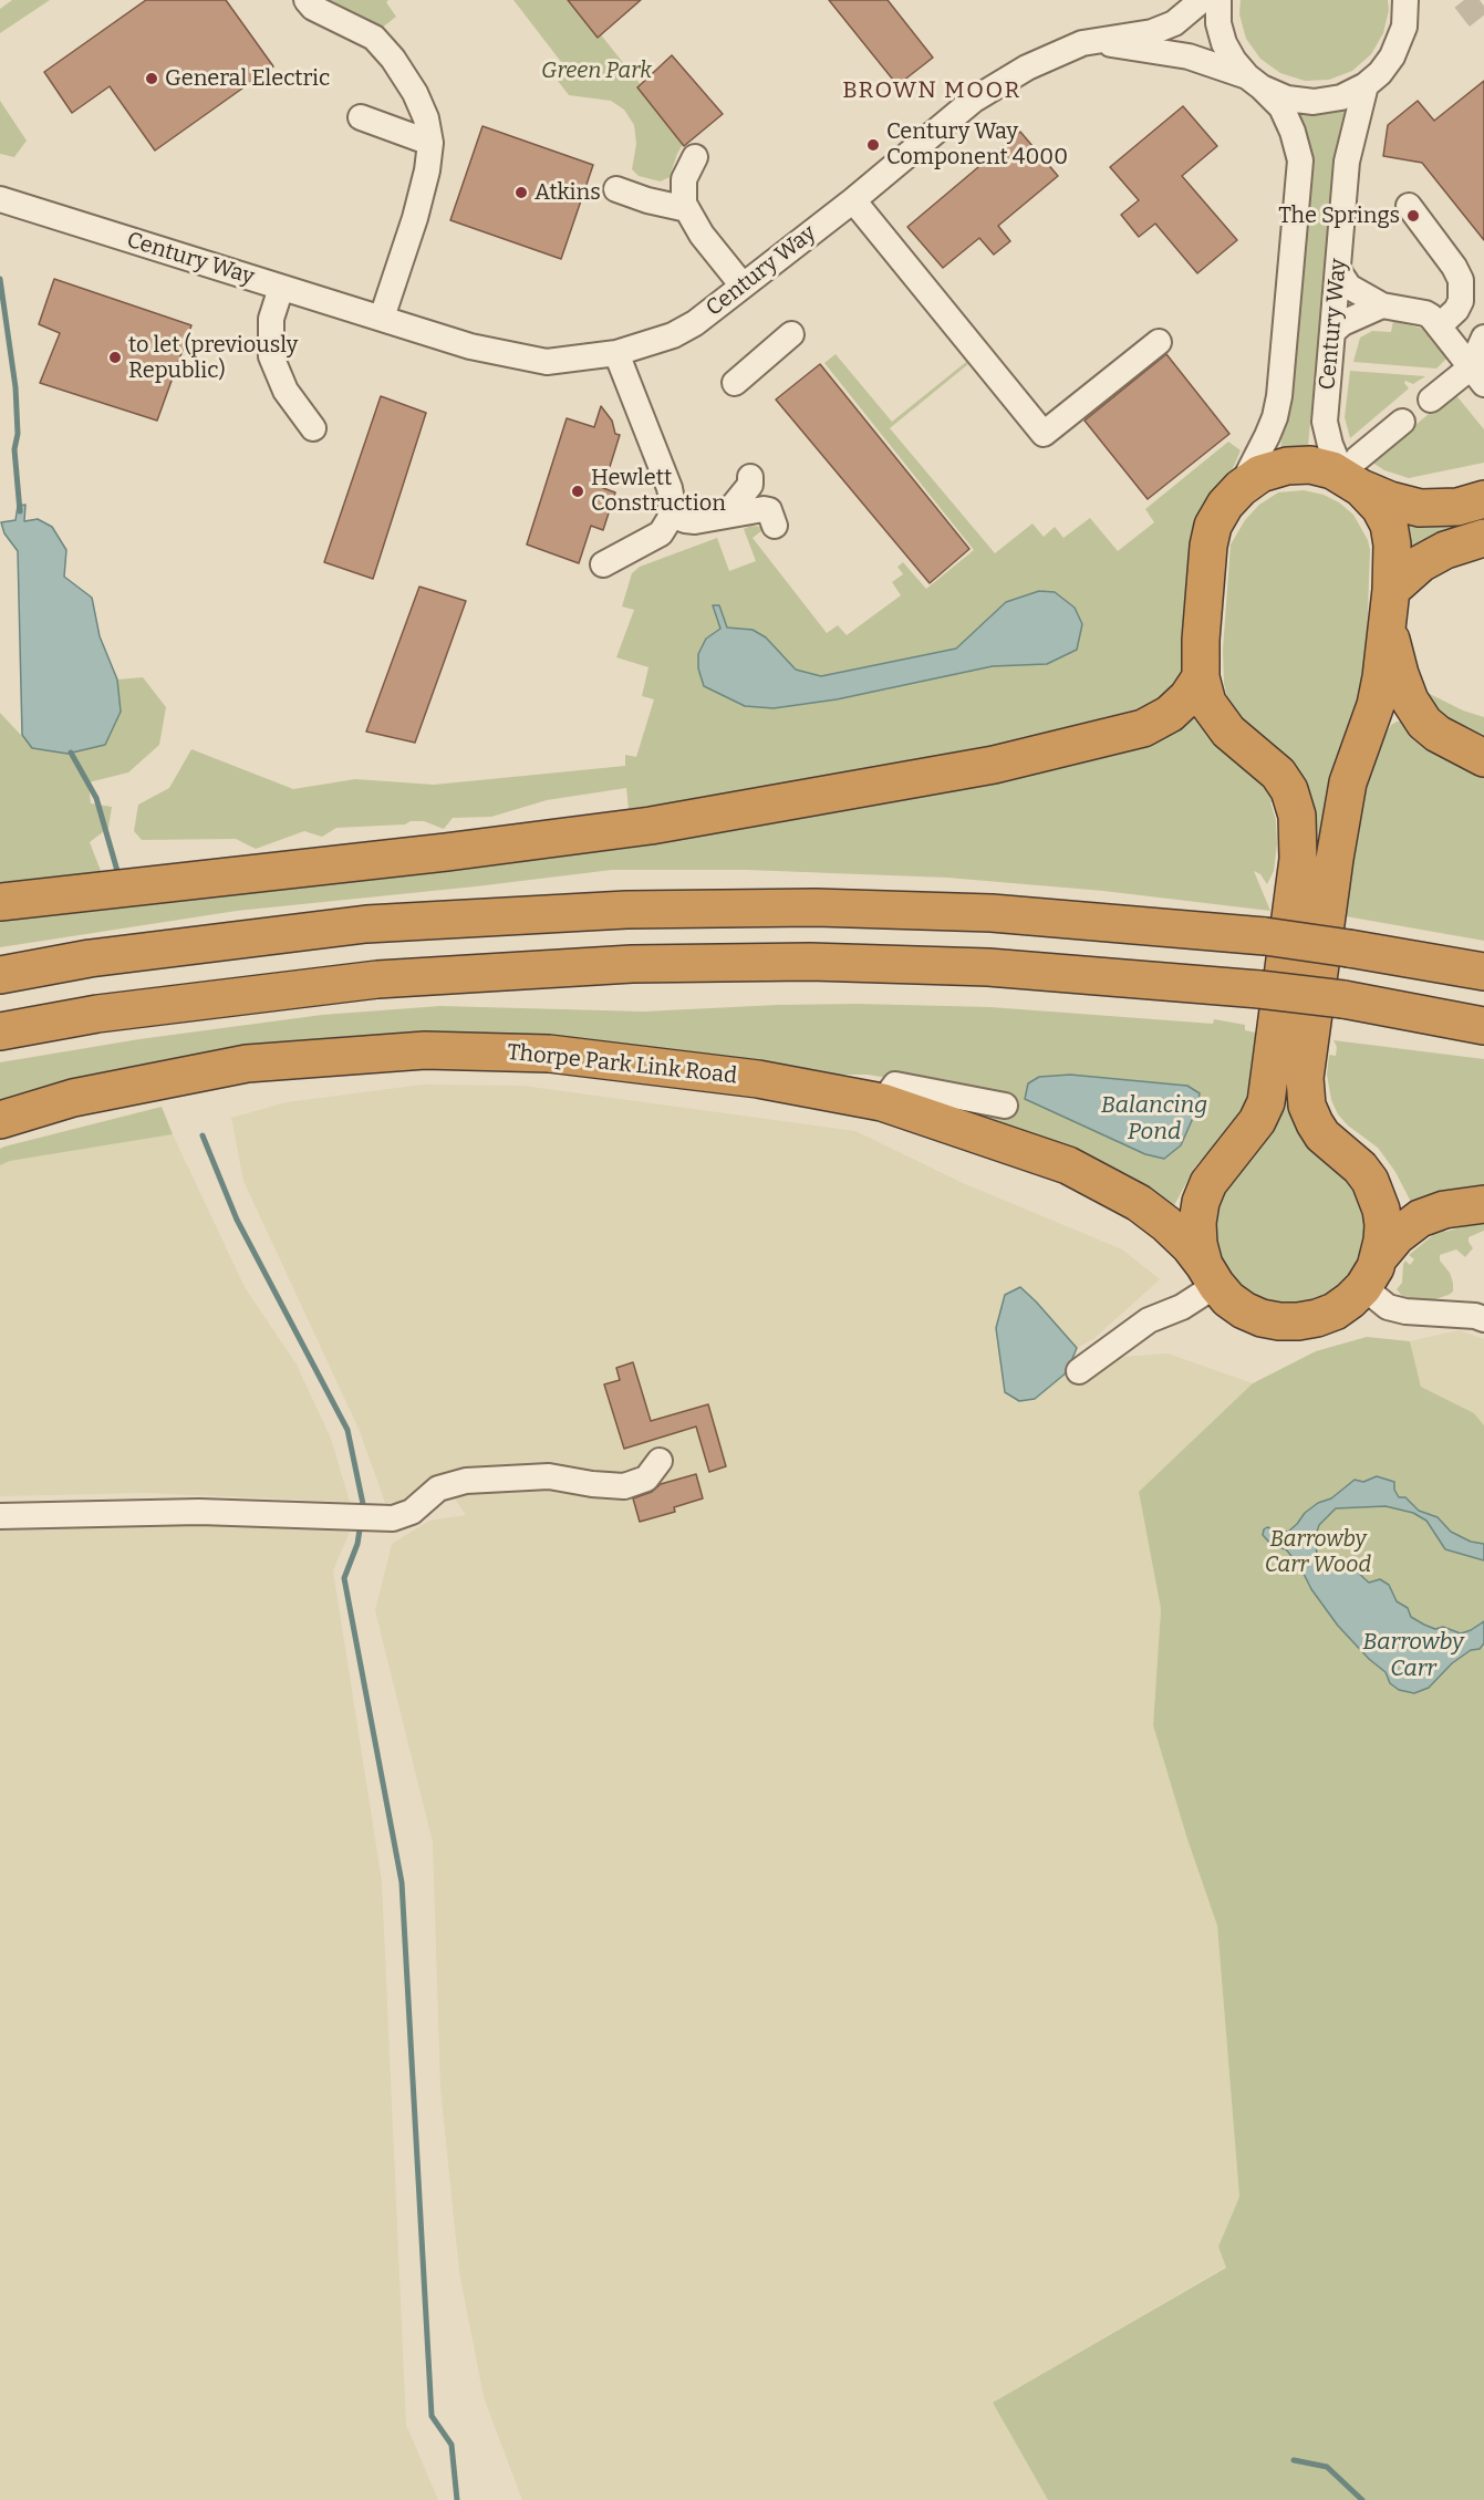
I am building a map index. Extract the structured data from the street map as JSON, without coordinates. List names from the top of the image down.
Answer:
{
  "streets": {
    "highway": ["Thorpe Park Link Road"],
    "street": ["Century Way"]
  },
  "districts": ["BROWN MOOR"],
  "water": ["Balancing Pond", "Barrowby Carr"],
  "parks": ["Green Park", "Barrowby Carr Wood"],
  "places": [
    "General Electric",
    "Century Way Component 4000",
    "Atkins",
    "The Springs",
    "to let (previously Republic)",
    "Hewlett Construction"
  ]
}
